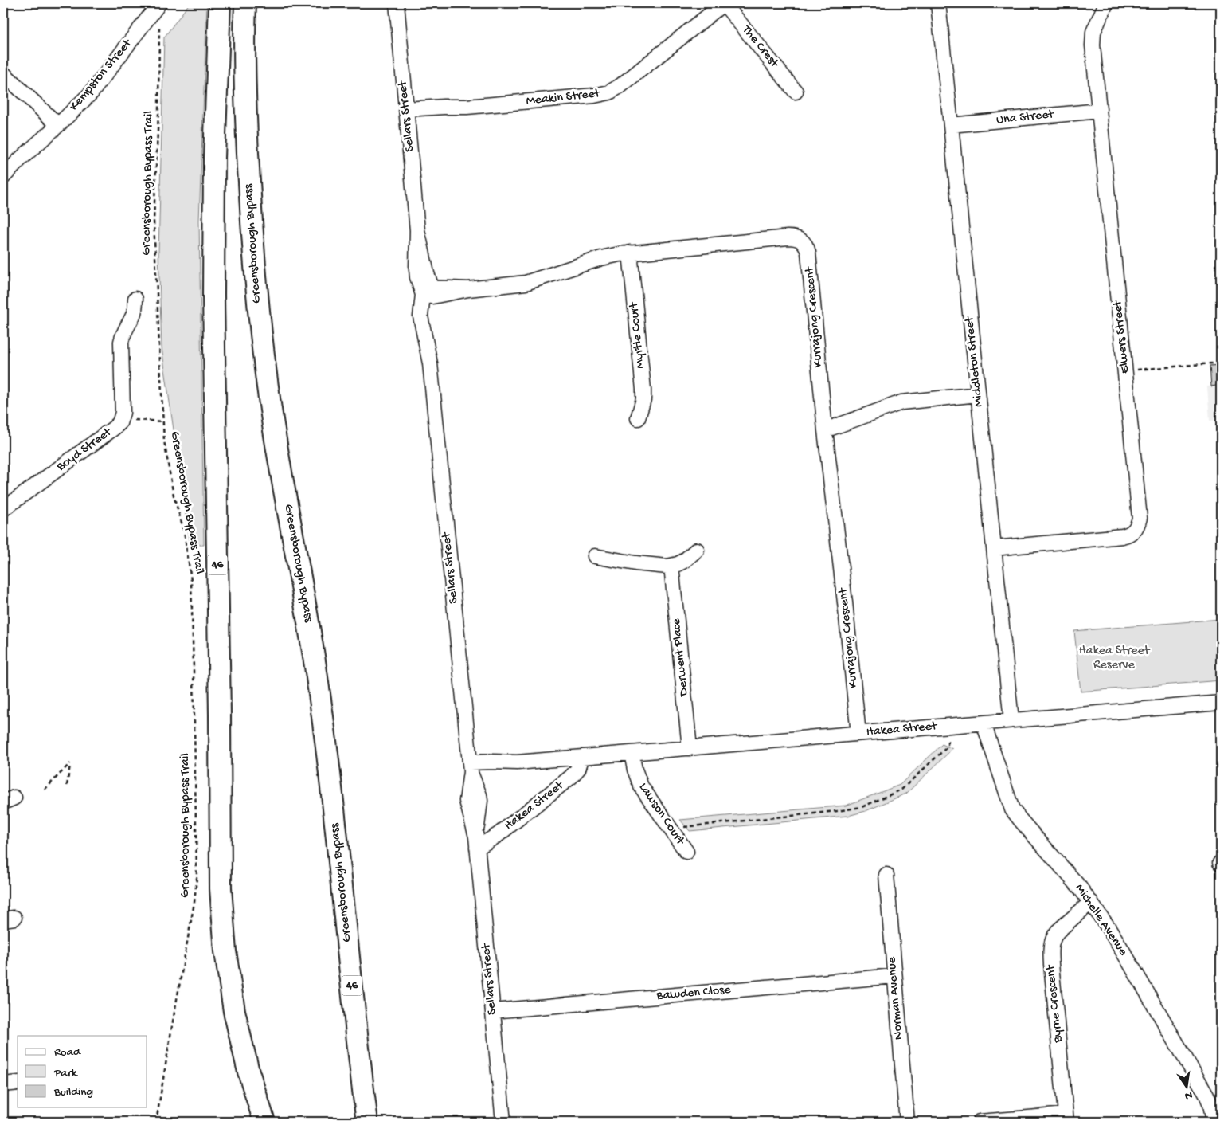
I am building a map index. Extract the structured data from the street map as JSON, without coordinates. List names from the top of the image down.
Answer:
{
  "streets": {
    "highway": ["Greensborough Bypass", "46"],
    "street": [
      "The Crest",
      "Kempston Street",
      "Meakin Street",
      "Sellars Street",
      "Una Street",
      "Kurrajong Crescent",
      "Myrtle Court",
      "Elwers Street",
      "Middleton Street",
      "Boyd Street",
      "Derwent Place",
      "Hakea Street",
      "Lawson Court",
      "Michelle Avenue",
      "Bawden Close",
      "Norman Avenue",
      "Byrne Crescent"
    ],
    "path": ["Greensborough Bypass Trail"]
  },
  "crossings": [
    ["The Crest", "Meakin Street"],
    ["Meakin Street", "Sellars Street"],
    ["Sellars Street", "Kurrajong Crescent"],
    ["Sellars Street", "Hakea Street"],
    ["Sellars Street", "Bawden Close"],
    ["Una Street", "Elwers Street"],
    ["Una Street", "Middleton Street"],
    ["Kurrajong Crescent", "Myrtle Court"],
    ["Kurrajong Crescent", "Hakea Street"],
    ["Elwers Street", "Middleton Street"],
    ["Middleton Street", "Hakea Street"],
    ["Derwent Place", "Hakea Street"],
    ["Hakea Street", "Lawson Court"],
    ["Hakea Street", "Michelle Avenue"],
    ["Michelle Avenue", "Byrne Crescent"],
    ["Bawden Close", "Norman Avenue"]
  ],
  "parks": ["Hakea Street Reserve"],
  "legend": ["Road", "Park", "Building"],
  "north": "bottom"
}
